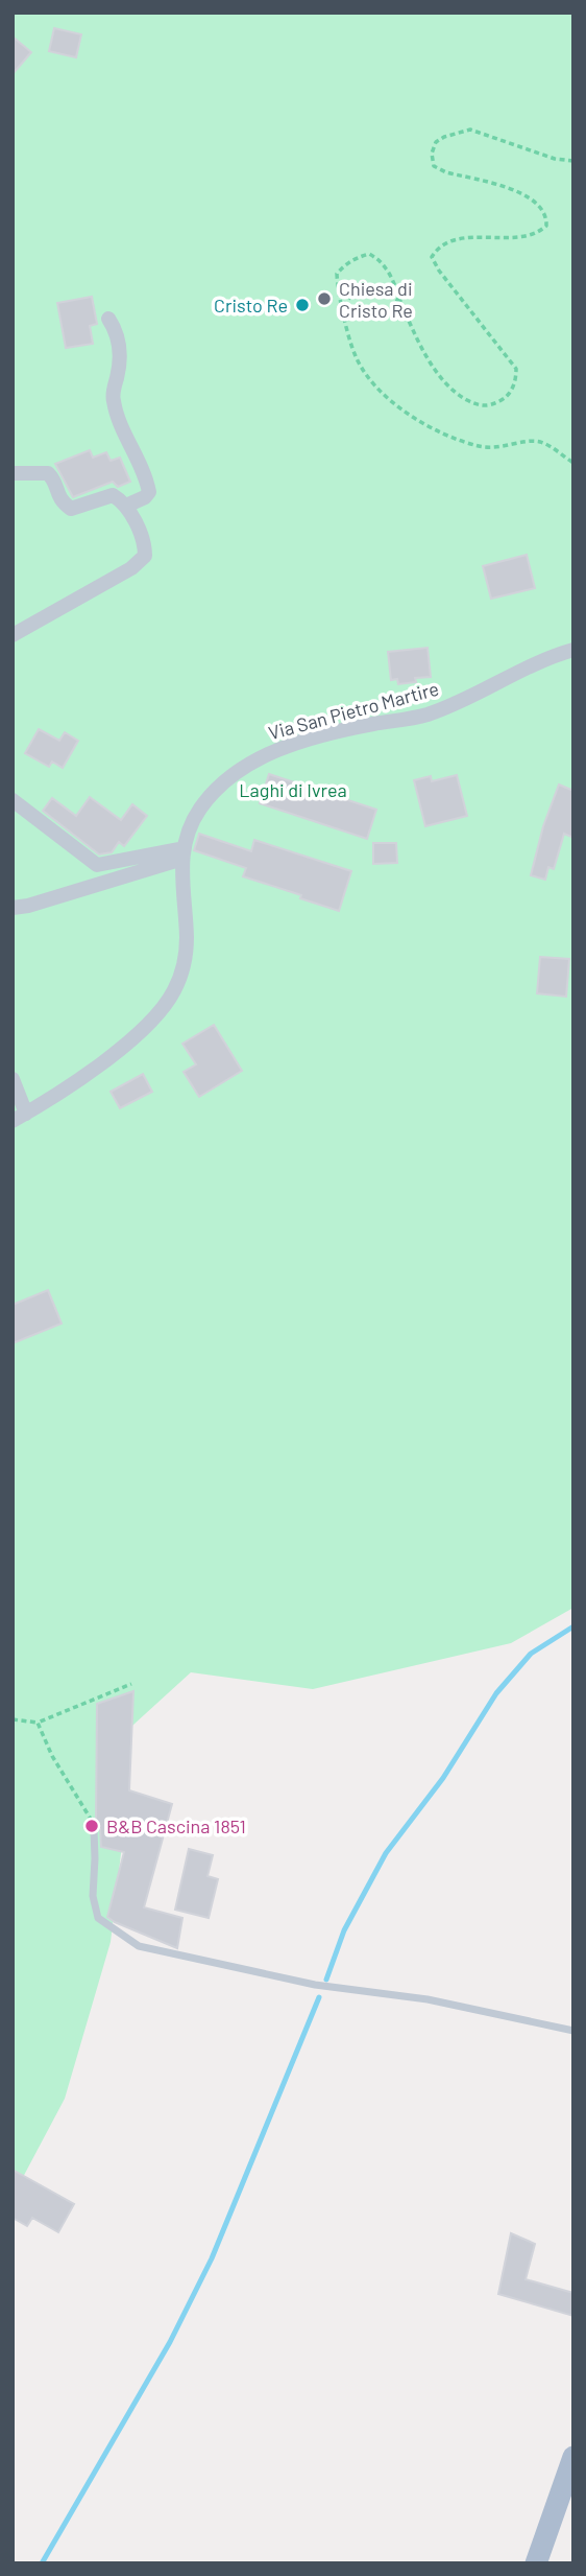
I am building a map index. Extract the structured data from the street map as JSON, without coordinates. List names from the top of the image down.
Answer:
{
  "streets": {
    "street": ["Via San Pietro Martire"]
  },
  "parks": ["Laghi di Ivrea"],
  "places": ["Chiesa di Cristo Re", "Cristo Re", "B&B Cascina 1851"]
}
